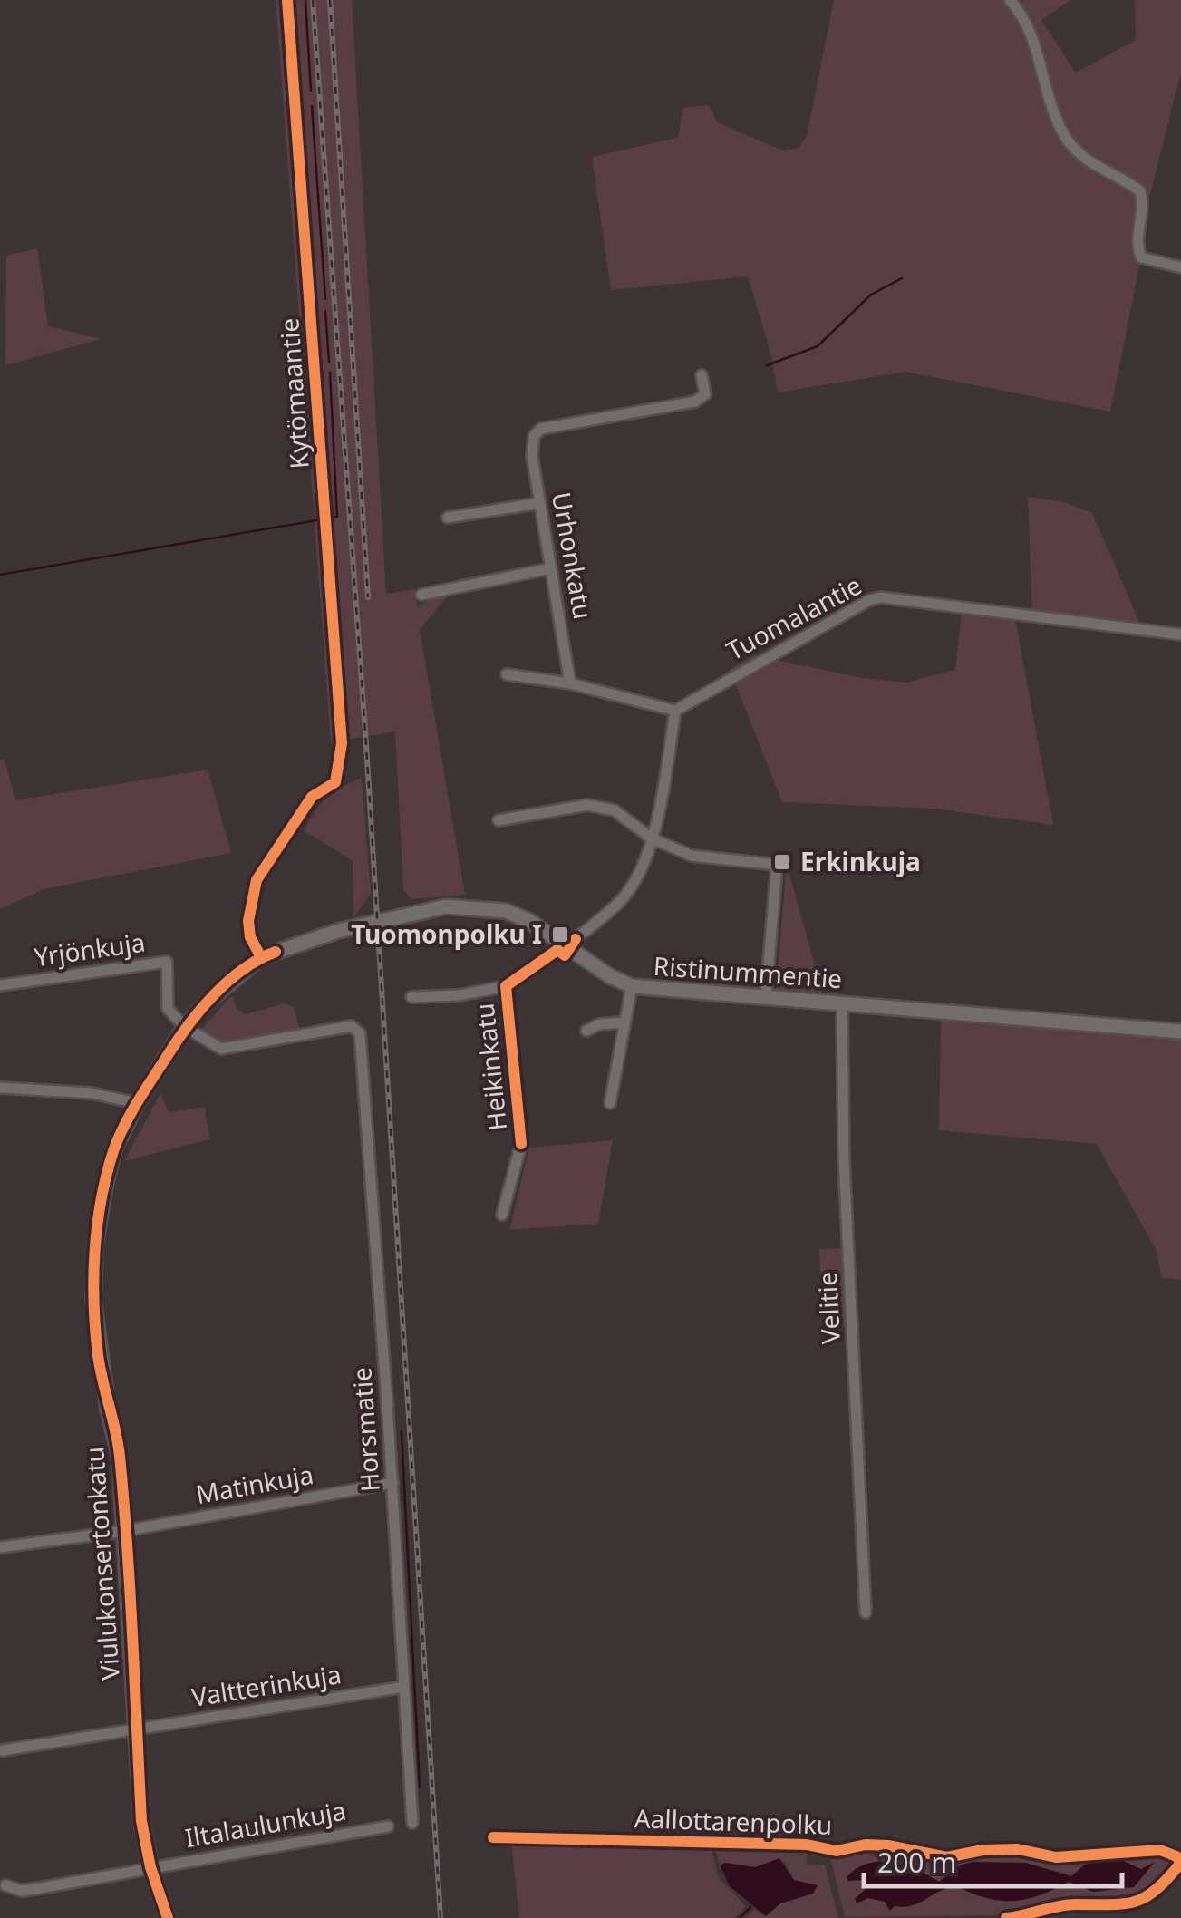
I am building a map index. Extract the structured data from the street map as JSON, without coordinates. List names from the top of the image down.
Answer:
{
  "streets": {
    "street": [
      "Kytömaantie",
      "Urhonkatu",
      "Tuomalantie",
      "Yrjönkuja",
      "Ristinummentie",
      "Heikinkatu",
      "Velitie",
      "Horsmatie",
      "Matinkuja",
      "Viulukonsertonkatu",
      "Valtterinkuja",
      "Iltalaulunkuja"
    ],
    "cycle path": ["Aallottarenpolku"]
  },
  "crossings": [
    ["Kytömaantie", "Ristinummentie"],
    ["Yrjönkuja", "Ristinummentie"],
    ["Yrjönkuja", "Horsmatie"],
    ["Ristinummentie", "Velitie"],
    ["Ristinummentie", "Horsmatie"],
    ["Ristinummentie", "Viulukonsertonkatu"],
    ["Horsmatie", "Matinkuja"],
    ["Horsmatie", "Valtterinkuja"],
    ["Matinkuja", "Viulukonsertonkatu"],
    ["Viulukonsertonkatu", "Valtterinkuja"],
    ["Viulukonsertonkatu", "Iltalaulunkuja"]
  ],
  "places": {
    "transit": ["Erkinkuja", "Tuomonpolku I"]
  },
  "scale_bar": "200 m"
}
